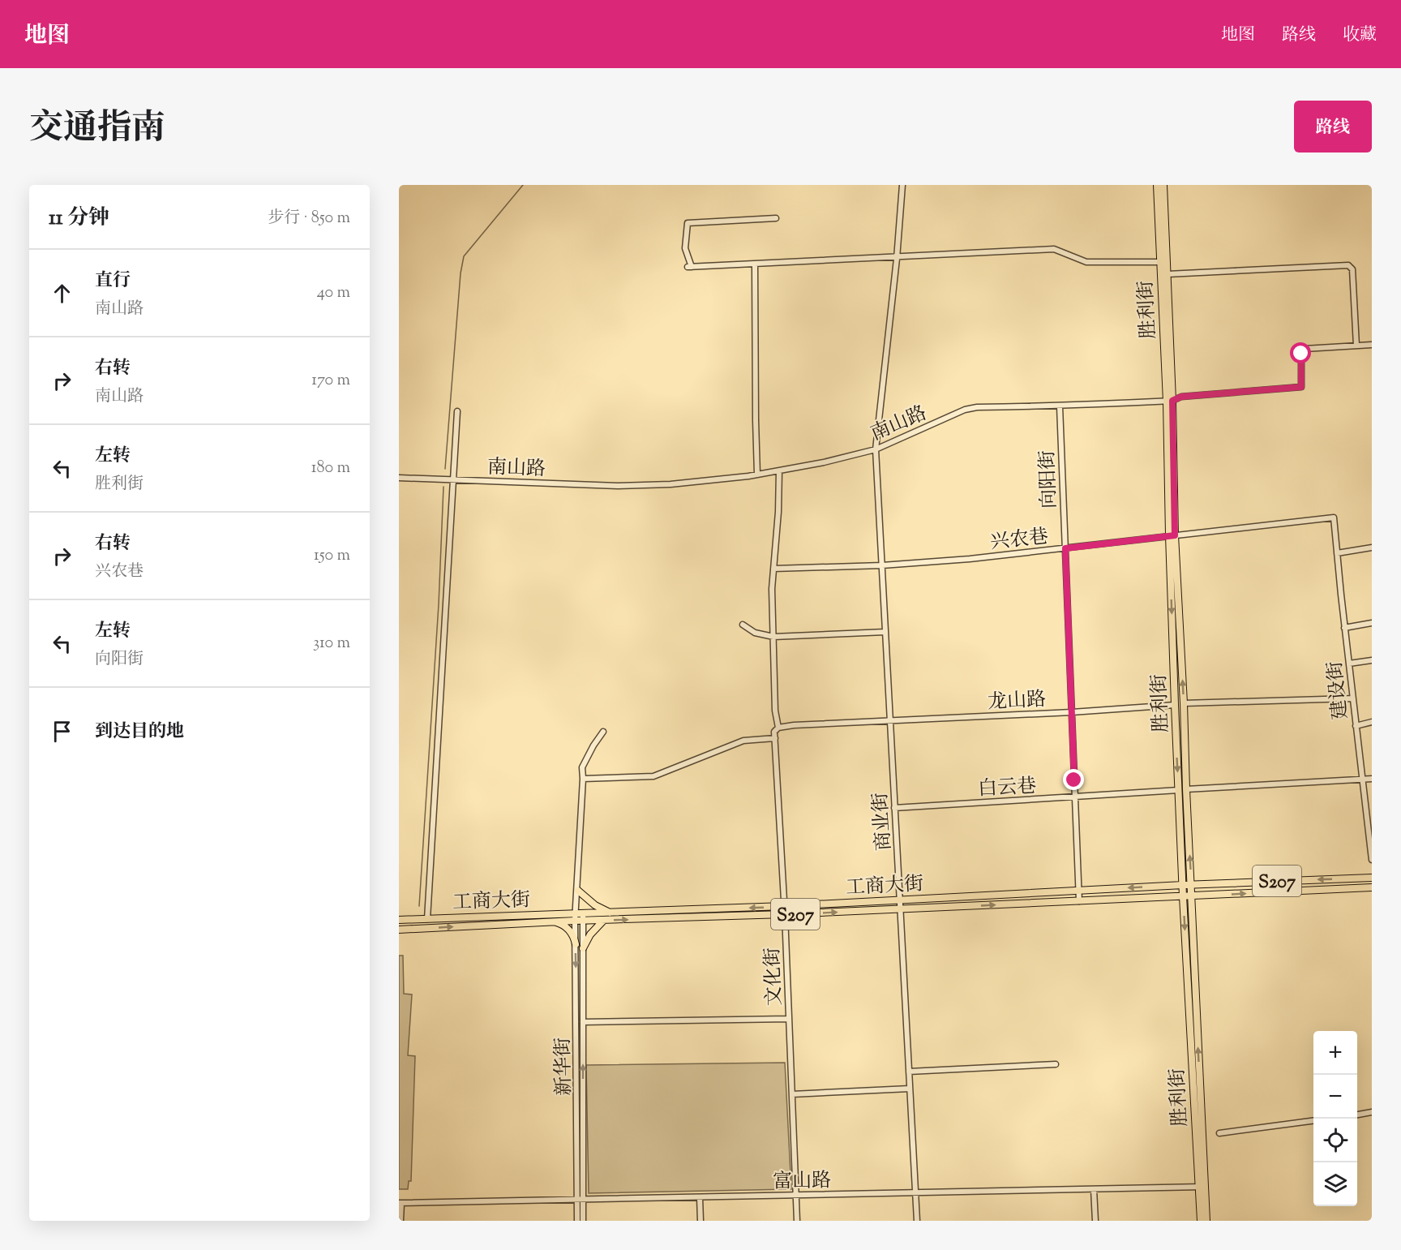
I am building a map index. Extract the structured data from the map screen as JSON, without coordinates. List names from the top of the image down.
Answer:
{
  "streets": {
    "main road": ["胜利街", "S207", "工商大街"],
    "street": [
      "南山路",
      "向阳街",
      "兴农巷",
      "建设街",
      "龙山路",
      "白云巷",
      "商业街",
      "文化街",
      "新华街",
      "富山路"
    ]
  },
  "crossings": [
    ["胜利街", "南山路"],
    ["胜利街", "兴农巷"],
    ["胜利街", "龙山路"],
    ["胜利街", "白云巷"],
    ["胜利街", "工商大街"],
    ["胜利街", "富山路"],
    ["南山路", "向阳街"],
    ["南山路", "商业街"],
    ["南山路", "文化街"],
    ["向阳街", "兴农巷"],
    ["向阳街", "龙山路"],
    ["向阳街", "白云巷"],
    ["向阳街", "工商大街"],
    ["兴农巷", "建设街"],
    ["兴农巷", "商业街"],
    ["兴农巷", "文化街"],
    ["龙山路", "商业街"],
    ["龙山路", "文化街"],
    ["龙山路", "新华街"],
    ["白云巷", "商业街"],
    ["商业街", "工商大街"],
    ["商业街", "富山路"],
    ["工商大街", "文化街"],
    ["工商大街", "新华街"],
    ["文化街", "富山路"],
    ["新华街", "富山路"]
  ],
  "page": {
    "header": "地图",
    "nav": ["地图", "路线", "收藏"],
    "title": "交通指南",
    "buttons": "路线",
    "heading": ["11 分钟", "步行 · 850 m"],
    "list": [
      ["直行", "南山路", "40 m"],
      ["右转", "南山路", "170 m"],
      ["左转", "胜利街", "180 m"],
      ["右转", "兴农巷", "150 m"],
      ["左转", "向阳街", "310 m"],
      "到达目的地"
    ],
    "map_buttons": ["+", "−"]
  }
}
